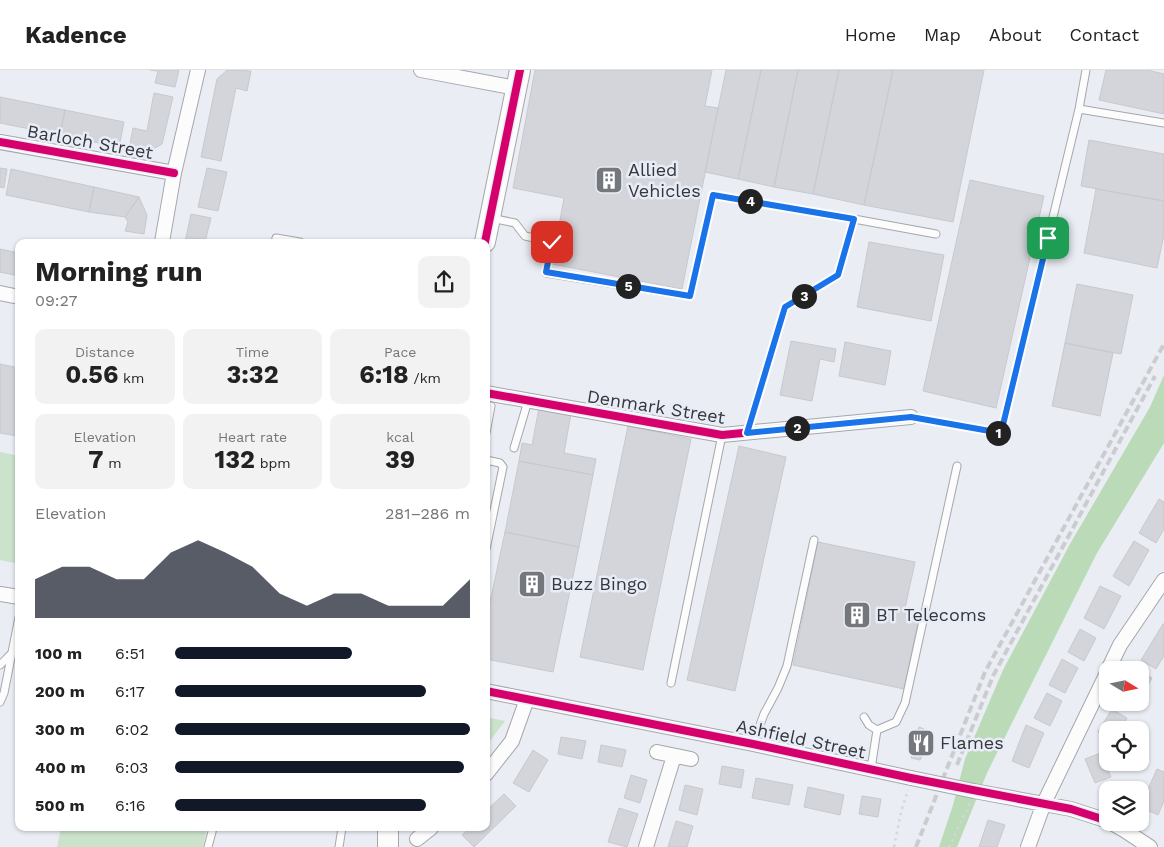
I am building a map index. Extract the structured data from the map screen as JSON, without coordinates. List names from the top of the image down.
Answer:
{
  "streets": {
    "street": ["Barloch Street", "Denmark Street", "Ashfield Street"]
  },
  "places": {
    "building": ["Allied Vehicles", "Buzz Bingo", "BT Telecoms"],
    "restaurant": ["Flames"]
  },
  "north": "right",
  "page": {
    "header": "Kadence",
    "nav": [
      "Home",
      "Map",
      "About",
      "Contact"
    ],
    "pins": [
      "4",
      "5",
      "3",
      "2",
      "1"
    ],
    "heading": ["Morning run", "09:27"],
    "stats": [
      ["Distance", "0.56 km"],
      ["Time", "3:32"],
      ["Pace", "6:18 /km"],
      ["Elevation", "7 m"],
      ["Heart rate", "132 bpm"],
      ["kcal", "39"]
    ],
    "chart": ["Elevation", "281–286 m"],
    "list": [
      {
        "name": "100 m",
        "note": "6:51"
      },
      {
        "name": "200 m",
        "note": "6:17"
      },
      {
        "name": "300 m",
        "note": "6:02"
      },
      {
        "name": "400 m",
        "note": "6:03"
      },
      {
        "name": "500 m",
        "note": "6:16"
      }
    ]
  }
}
